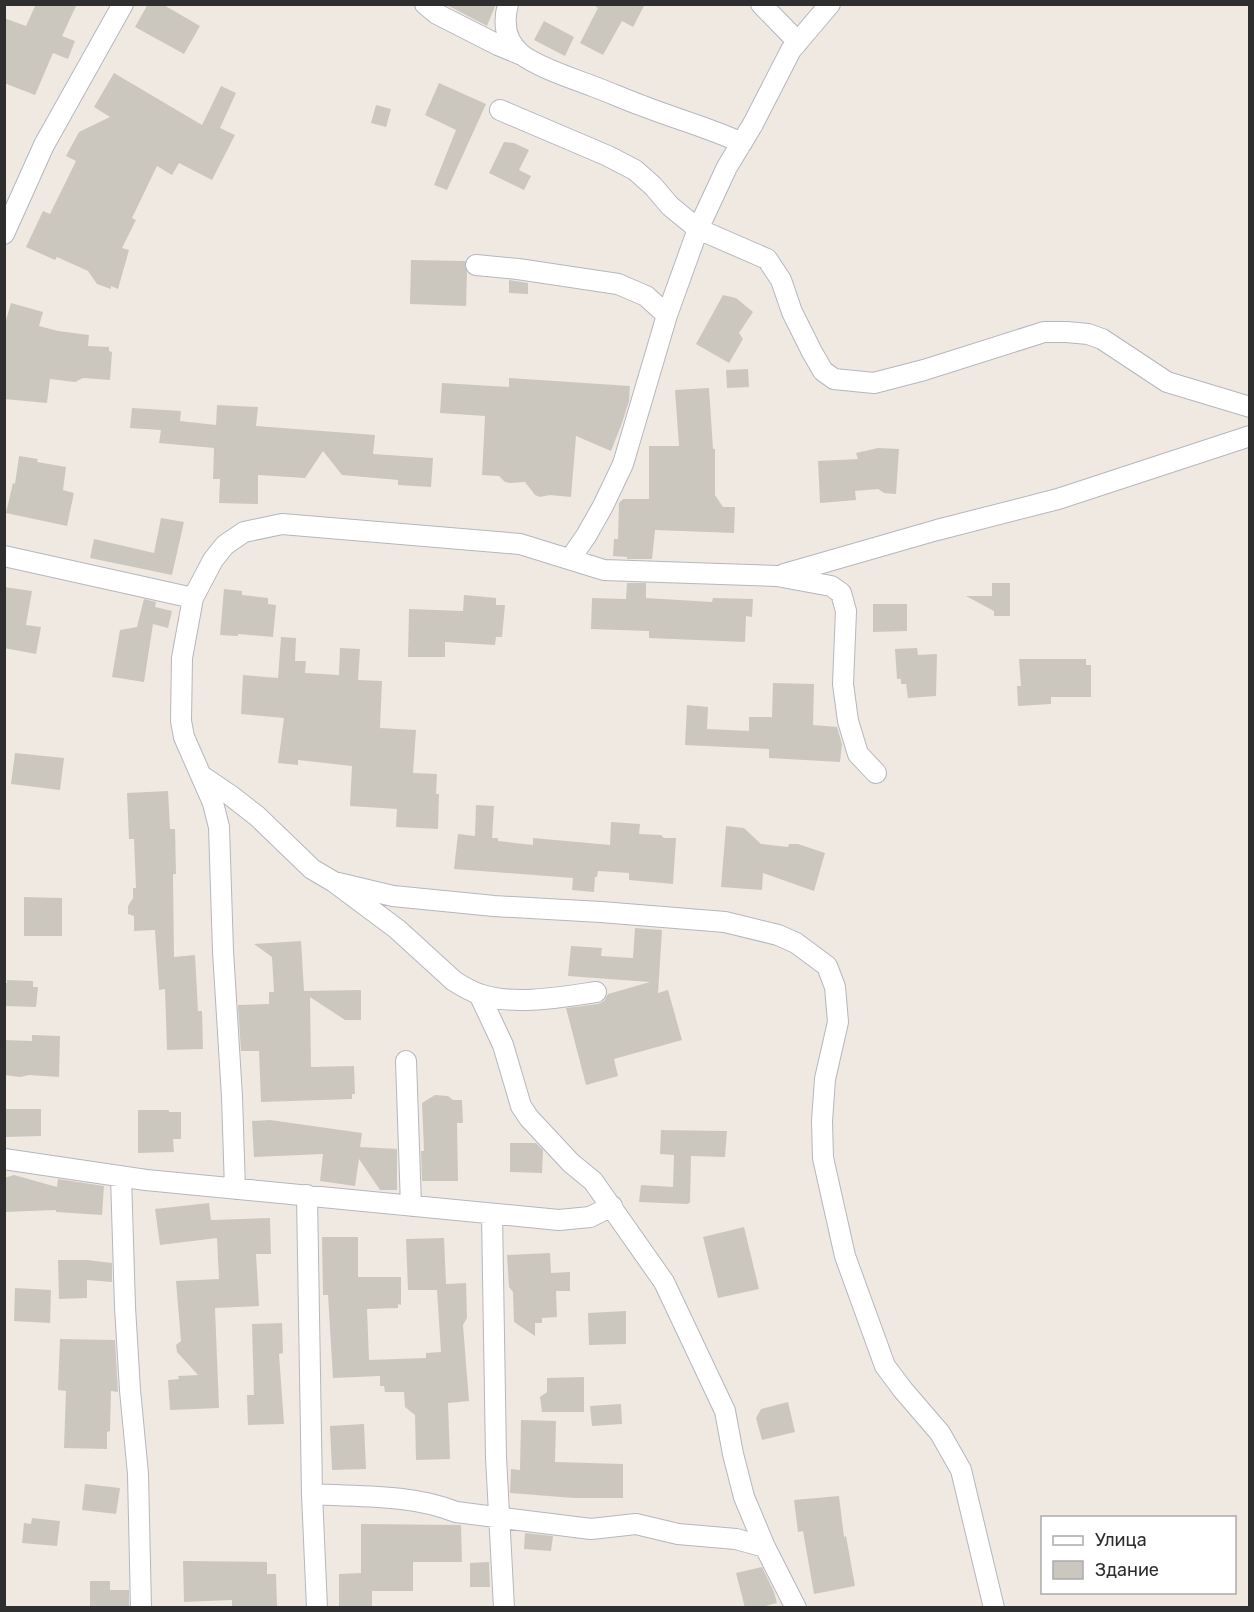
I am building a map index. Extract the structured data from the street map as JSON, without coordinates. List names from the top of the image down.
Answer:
{
  "legend": ["Улица", "Здание"]
}
